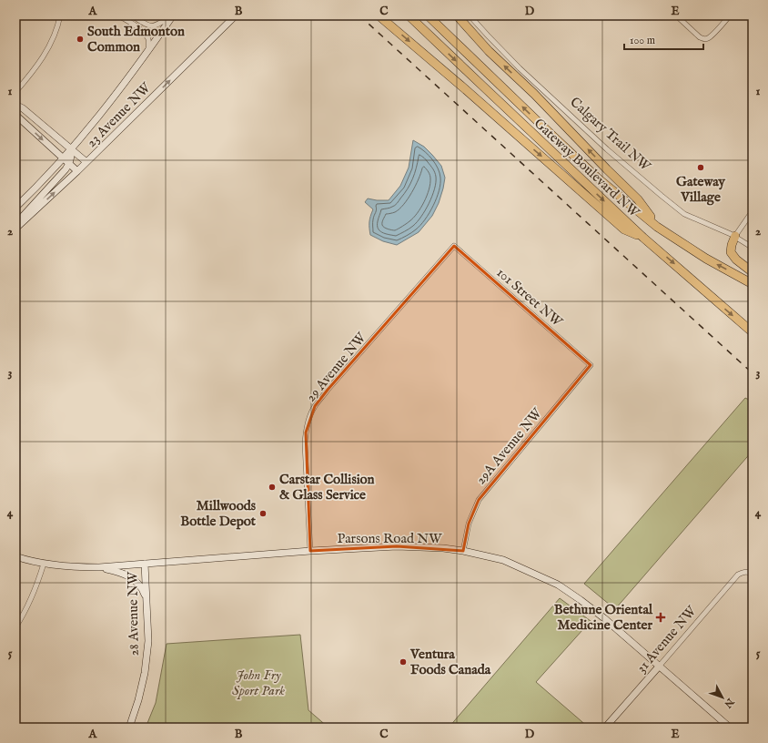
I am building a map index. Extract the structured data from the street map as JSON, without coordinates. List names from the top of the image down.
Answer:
{
  "streets": {
    "highway": ["Gateway Boulevard NW"],
    "main road": [
      "23 Avenue NW",
      "Parsons Road NW",
      "28 Avenue NW",
      "31 Avenue NW"
    ],
    "street": [
      "Calgary Trail NW",
      "101 Street NW",
      "29 Avenue NW",
      "29A Avenue NW"
    ]
  },
  "crossings": [
    ["101 Street NW", "29 Avenue NW"],
    ["101 Street NW", "29A Avenue NW"],
    ["29 Avenue NW", "Parsons Road NW"],
    ["29A Avenue NW", "Parsons Road NW"],
    ["Parsons Road NW", "28 Avenue NW"],
    ["Parsons Road NW", "31 Avenue NW"]
  ],
  "parks": ["John Fry Sport Park"],
  "places": {
    "other": [
      "South Edmonton Common",
      "Gateway Village",
      "Carstar Collision & Glass Service",
      "Millwoods Bottle Depot",
      "Ventura Foods Canada"
    ],
    "health": ["Bethune Oriental Medicine Center"]
  },
  "scale_bar": "100 m",
  "north": "bottom right",
  "grid": {
    "columns": [
      "A",
      "B",
      "C",
      "D",
      "E"
    ],
    "rows": [
      "1",
      "2",
      "3",
      "4",
      "5"
    ]
  }
}
